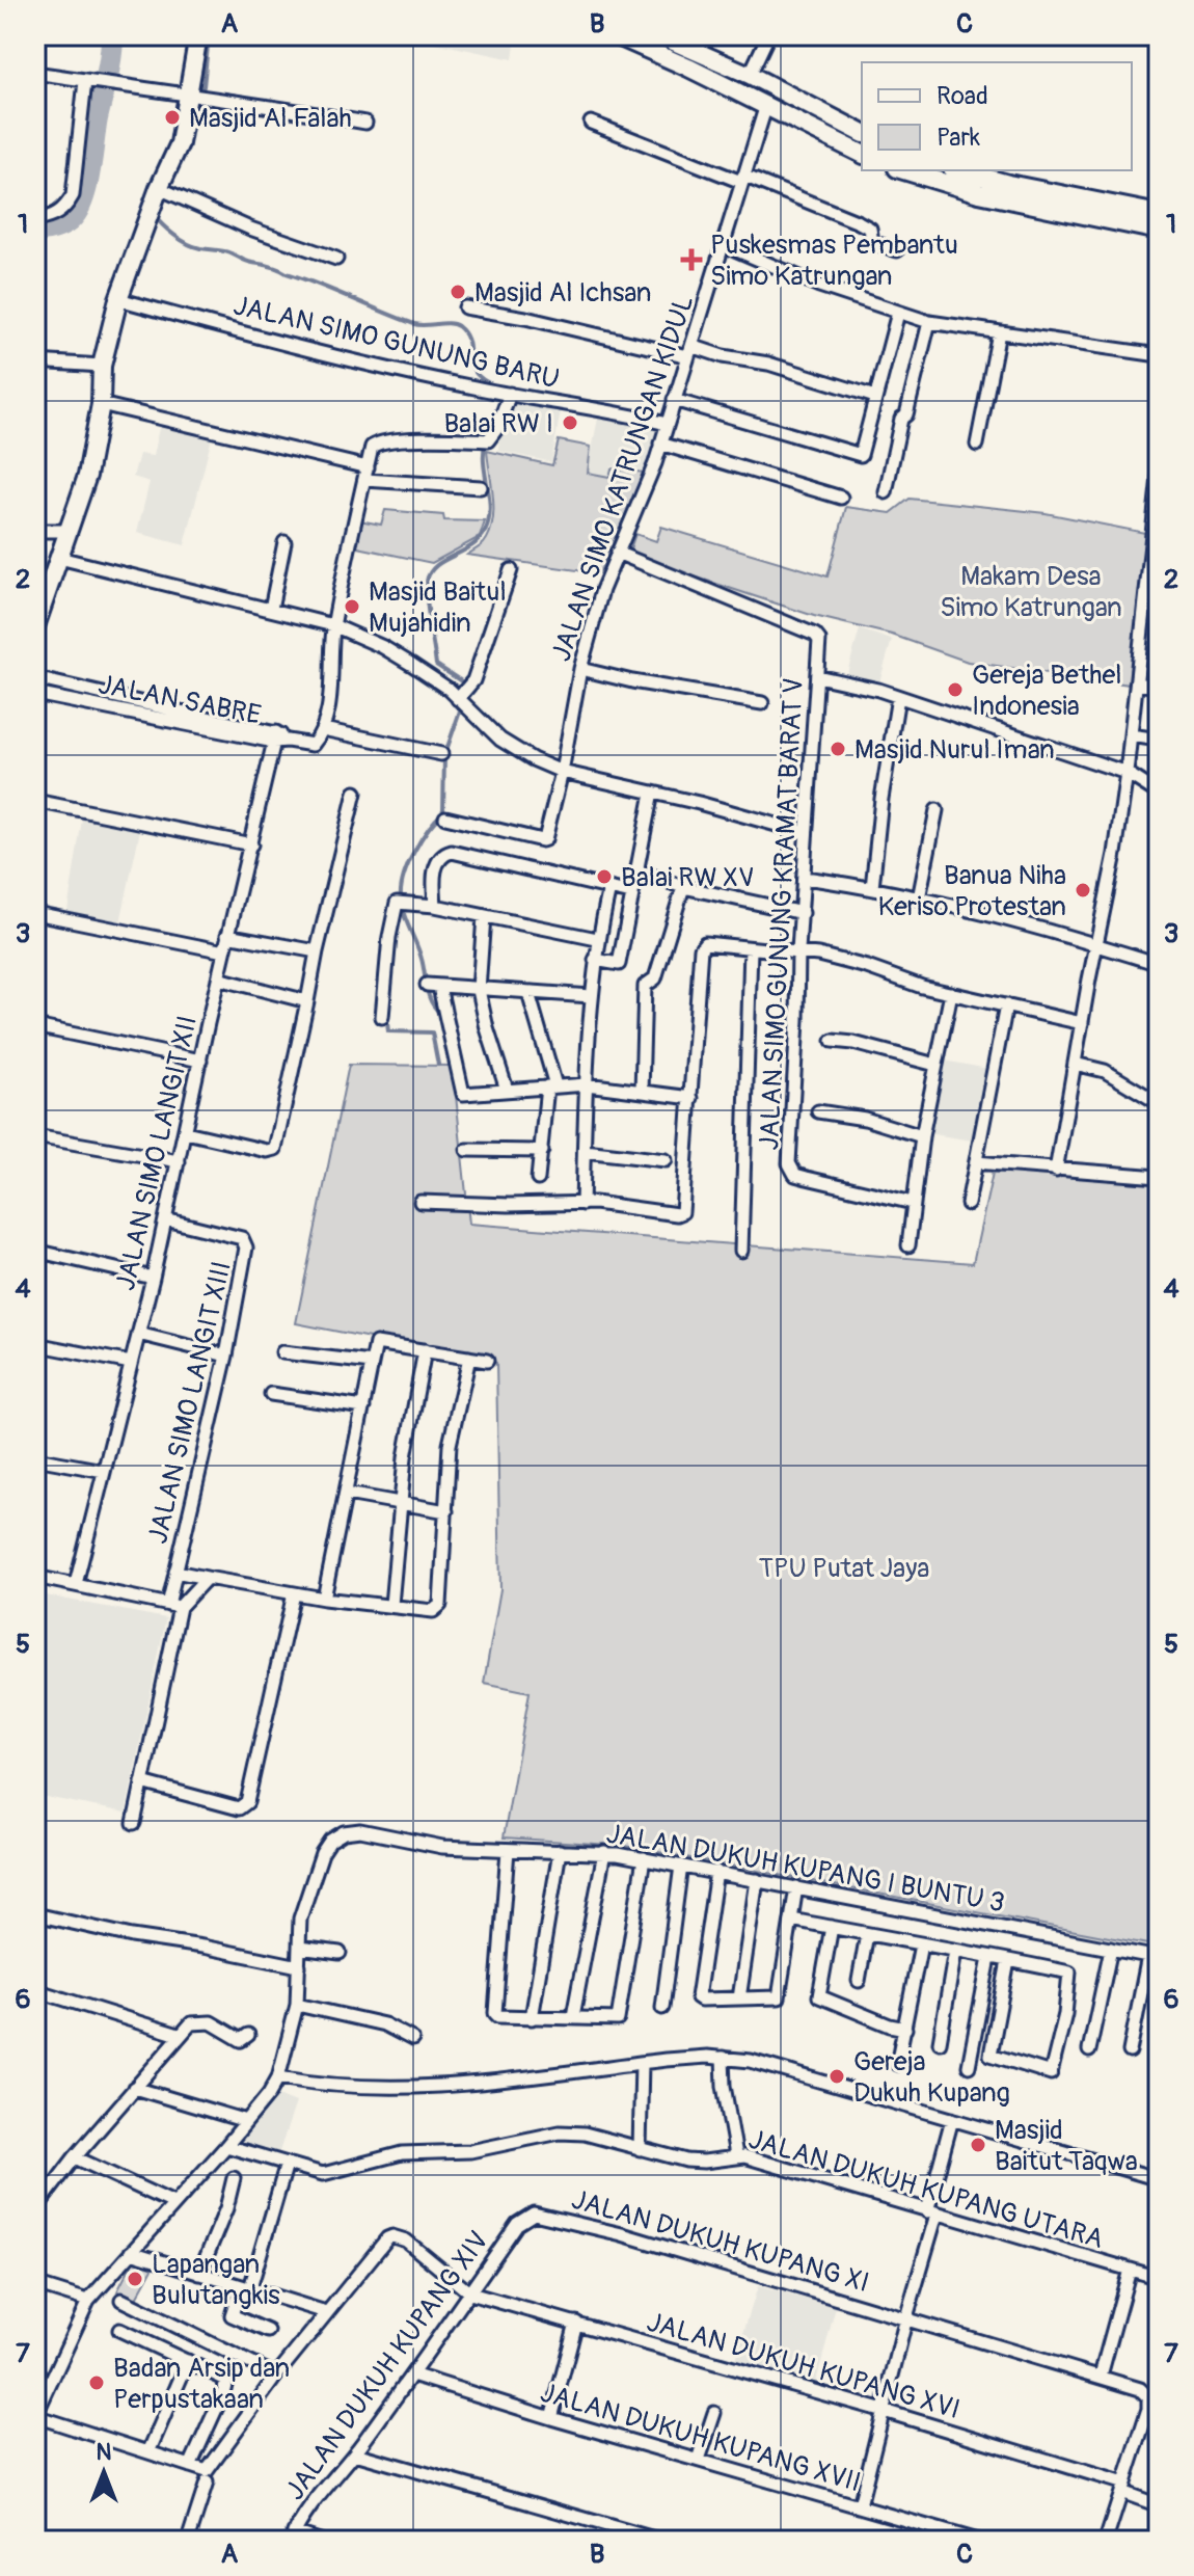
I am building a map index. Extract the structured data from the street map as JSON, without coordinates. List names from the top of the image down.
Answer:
{
  "streets": {
    "street": [
      "JALAN SIMO GUNUNG BARU",
      "JALAN SIMO KATRUNGAN KIDUL",
      "JALAN SABRE",
      "JALAN SIMO GUNUNG KRAMAT BARAT V",
      "JALAN SIMO LANGIT XII",
      "JALAN SIMO LANGIT XIII",
      "JALAN DUKUH KUPANG I BUNTU 3",
      "JALAN DUKUH KUPANG UTARA",
      "JALAN DUKUH KUPANG XI",
      "JALAN DUKUH KUPANG XIV",
      "JALAN DUKUH KUPANG XVI",
      "JALAN DUKUH KUPANG XVII"
    ]
  },
  "crossings": [
    ["JALAN SIMO GUNUNG BARU", "JALAN SIMO KATRUNGAN KIDUL"],
    ["JALAN SIMO KATRUNGAN KIDUL", "JALAN SIMO GUNUNG KRAMAT BARAT V"],
    ["JALAN SABRE", "JALAN SIMO LANGIT XII"],
    ["JALAN SIMO LANGIT XII", "JALAN SIMO LANGIT XIII"],
    ["JALAN DUKUH KUPANG XI", "JALAN DUKUH KUPANG XIV"],
    ["JALAN DUKUH KUPANG XI", "JALAN DUKUH KUPANG XVI"],
    ["JALAN DUKUH KUPANG XIV", "JALAN DUKUH KUPANG XVI"],
    ["JALAN DUKUH KUPANG XIV", "JALAN DUKUH KUPANG XVII"]
  ],
  "parks": ["Makam Desa Simo Katrungan", "TPU Putat Jaya"],
  "places": {
    "other": [
      "Masjid Al Falah",
      "Masjid Al Ichsan",
      "Balai RW I",
      "Masjid Baitul Mujahidin",
      "Gereja Bethel Indonesia",
      "Masjid Nurul Iman",
      "Balai RW XV",
      "Banua Niha Keriso Protestan",
      "Gereja Dukuh Kupang",
      "Masjid Baitut Taqwa",
      "Lapangan Bulutangkis",
      "Badan Arsip dan Perpustakaan"
    ],
    "health": ["Puskesmas Pembantu Simo Katrungan"]
  },
  "legend": ["Road", "Park"],
  "north": "top",
  "grid": {
    "columns": ["A", "B", "C"],
    "rows": [
      "1",
      "2",
      "3",
      "4",
      "5",
      "6",
      "7"
    ]
  }
}
